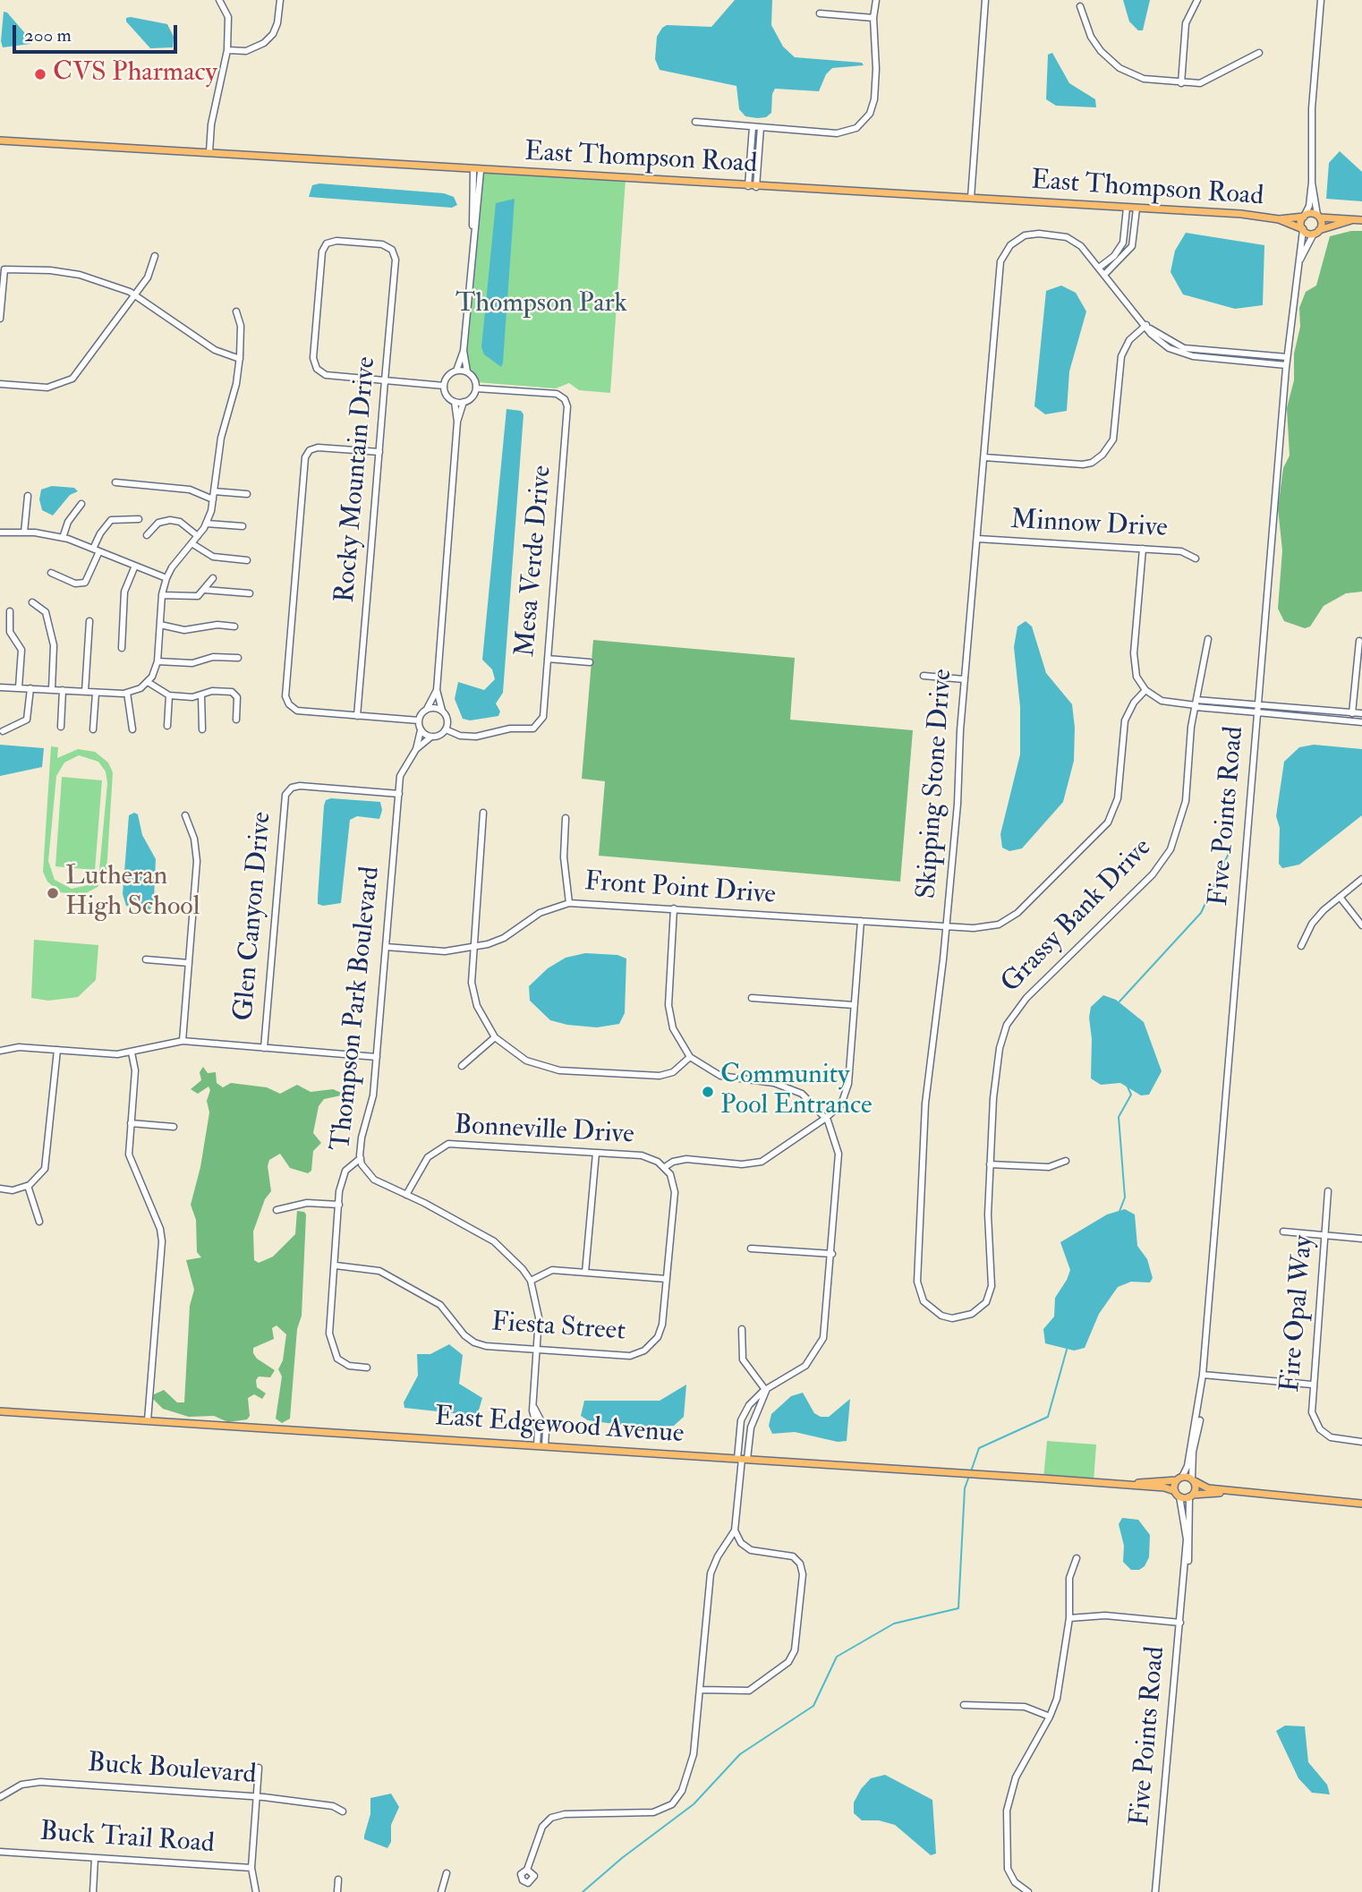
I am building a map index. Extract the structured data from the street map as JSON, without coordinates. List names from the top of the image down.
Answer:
{
  "streets": {
    "main road": ["East Thompson Road", "East Edgewood Avenue"],
    "street": [
      "Rocky Mountain Drive",
      "Minnow Drive",
      "Mesa Verde Drive",
      "Skipping Stone Drive",
      "Five Points Road",
      "Front Point Drive",
      "Glen Canyon Drive",
      "Grassy Bank Drive",
      "Thompson Park Boulevard",
      "Bonneville Drive",
      "Fire Opal Way",
      "Fiesta Street",
      "Buck Boulevard",
      "Buck Trail Road"
    ]
  },
  "crossings": [
    ["East Thompson Road", "Five Points Road"],
    ["Minnow Drive", "Skipping Stone Drive"],
    ["Mesa Verde Drive", "Thompson Park Boulevard"],
    ["Skipping Stone Drive", "Front Point Drive"],
    ["Skipping Stone Drive", "Grassy Bank Drive"],
    ["Front Point Drive", "Thompson Park Boulevard"],
    ["Glen Canyon Drive", "Thompson Park Boulevard"],
    ["Thompson Park Boulevard", "Bonneville Drive"],
    ["Thompson Park Boulevard", "Fiesta Street"],
    ["Thompson Park Boulevard", "East Edgewood Avenue"]
  ],
  "parks": ["Thompson Park"],
  "places": ["CVS Pharmacy", "Lutheran High School", "Community Pool Entrance"],
  "scale_bar": "200 m"
}
